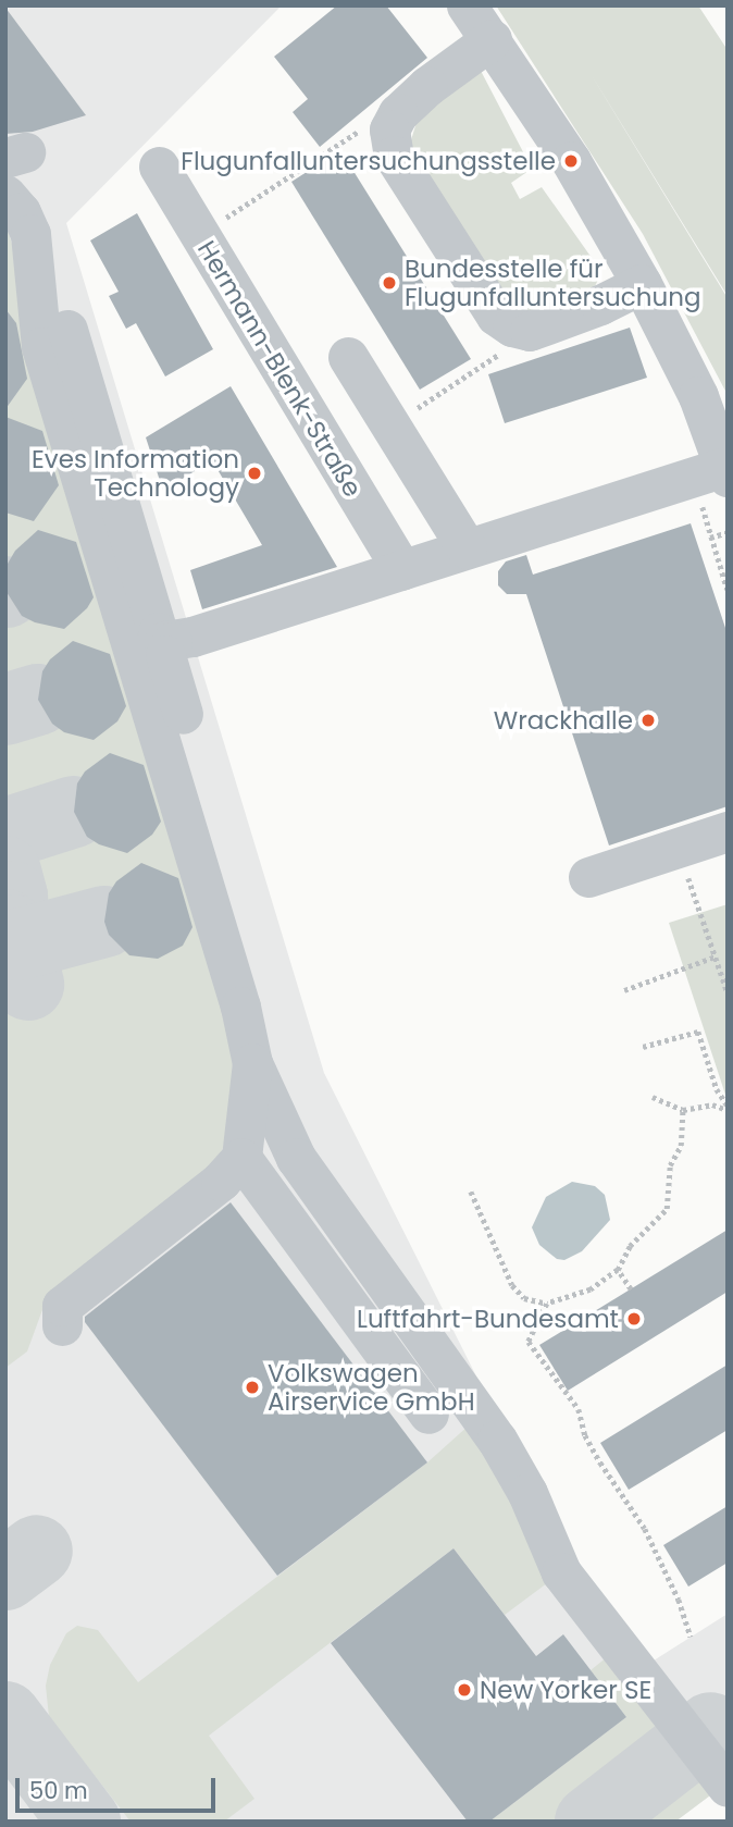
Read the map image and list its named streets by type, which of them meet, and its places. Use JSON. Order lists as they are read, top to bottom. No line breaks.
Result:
{"streets":{"street":["Hermann-Blenk-Straße"]},"places":["Flugunfalluntersuchungsstelle","Bundesstelle für Flugunfalluntersuchung","Eves Information Technology","Wrackhalle","Luftfahrt-Bundesamt","Volkswagen Airservice GmbH","New Yorker SE"],"scale_bar":"50 m"}
